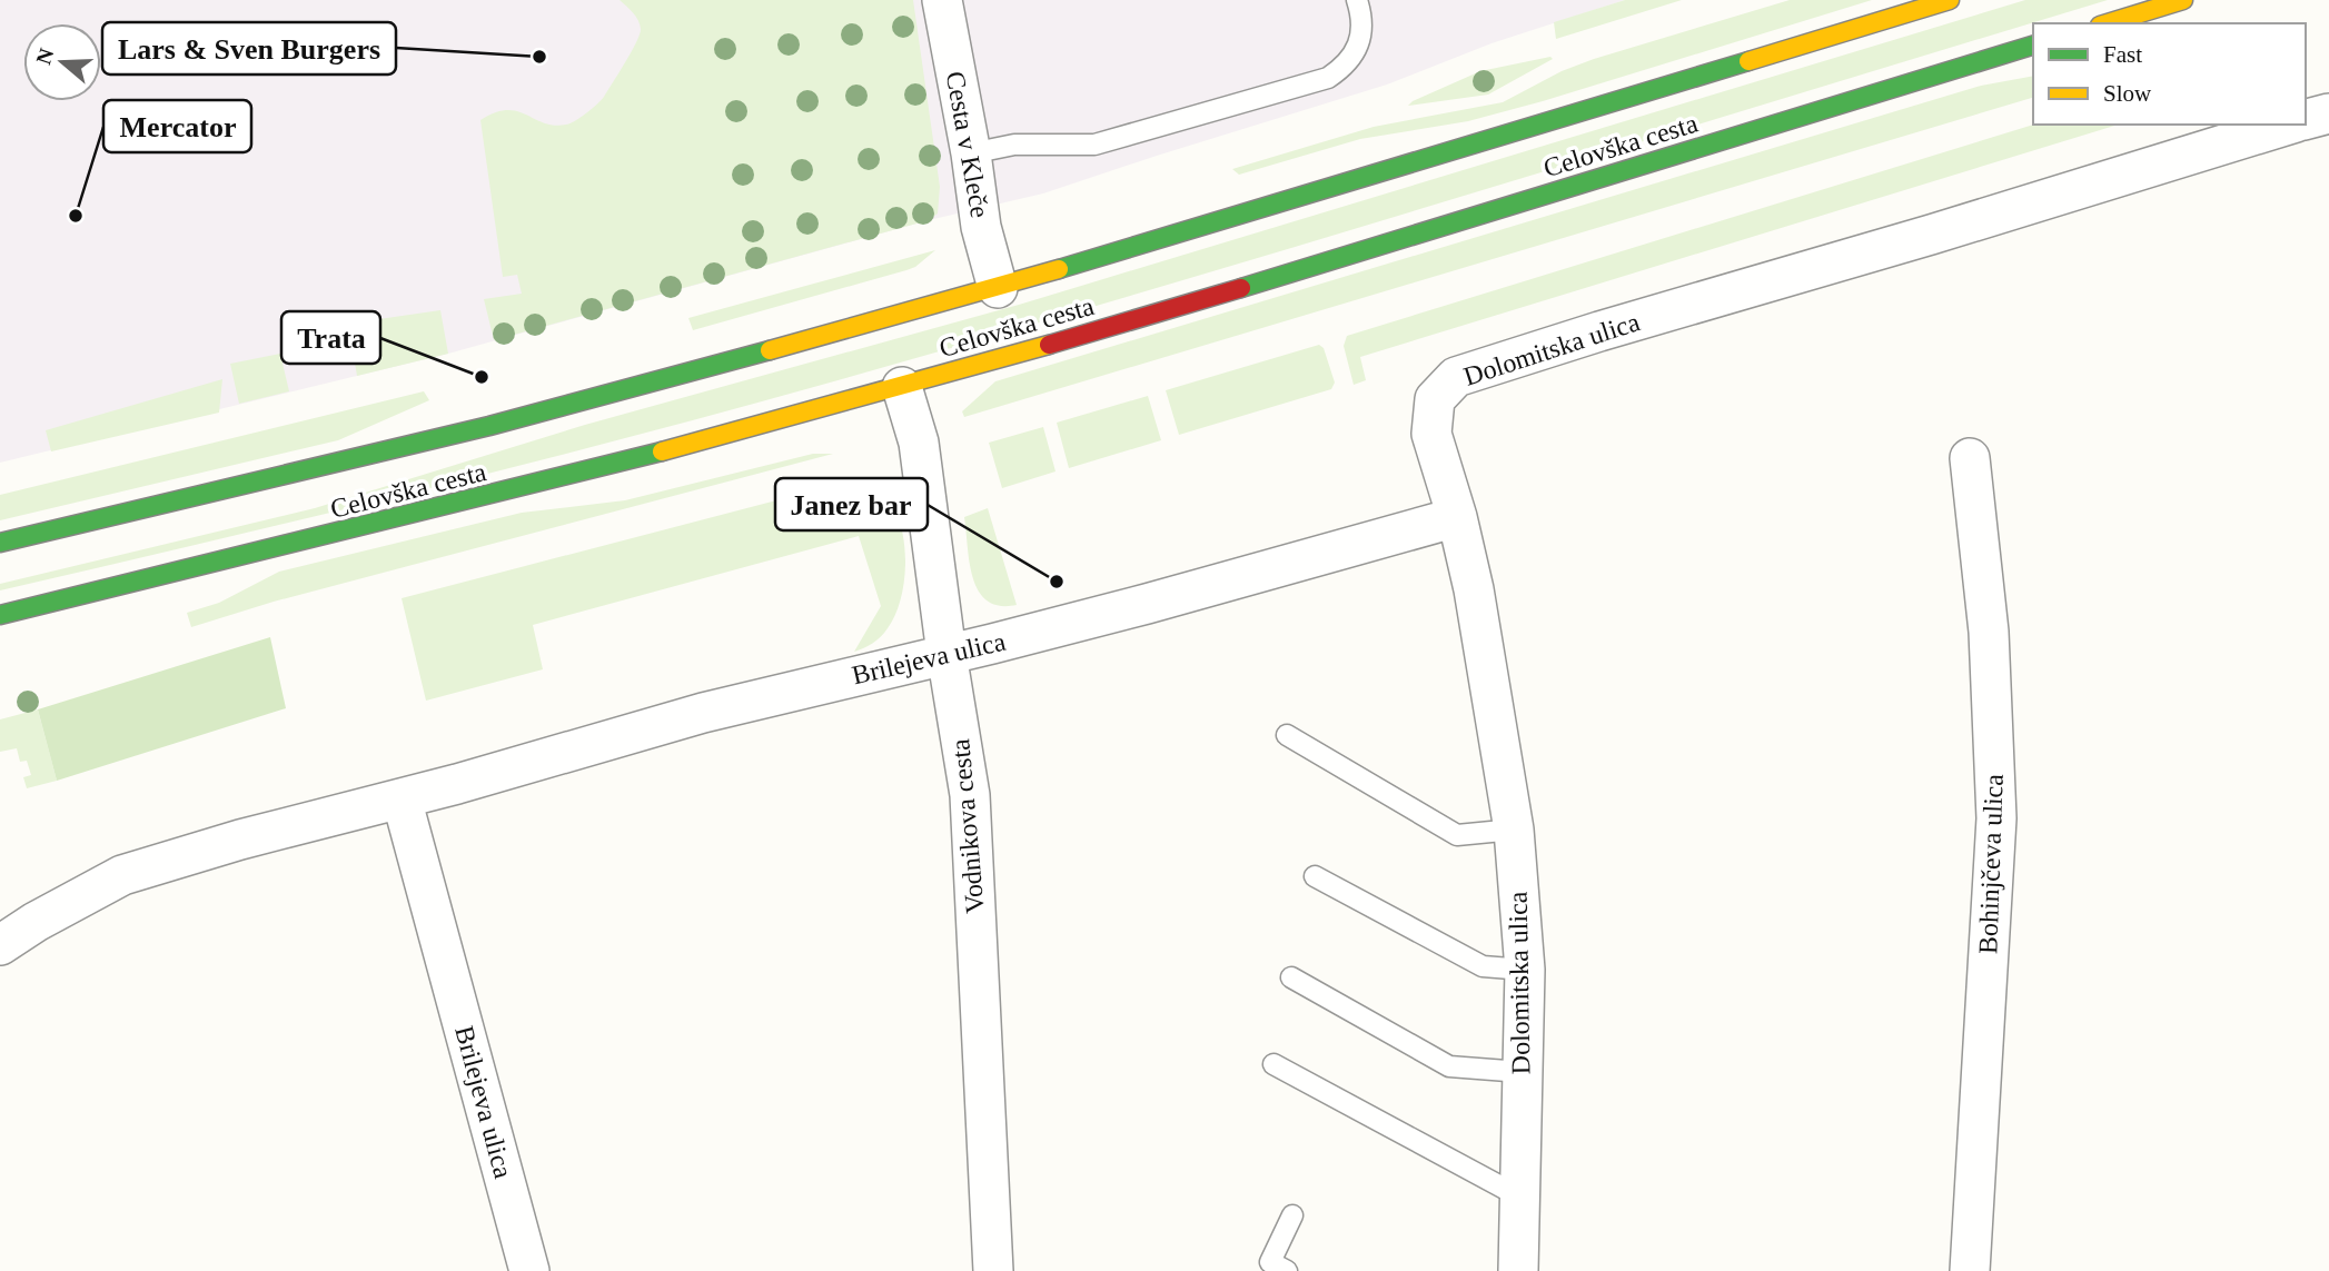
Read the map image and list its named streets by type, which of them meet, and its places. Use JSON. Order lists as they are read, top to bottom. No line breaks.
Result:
{"streets":{"main road":["Celovška cesta"],"street":["Cesta v Kleče","Dolomitska ulica","Brilejeva ulica","Vodnikova cesta","Bohinjčeva ulica"]},"crossings":[["Cesta v Kleče","Celovška cesta"],["Celovška cesta","Vodnikova cesta"],["Dolomitska ulica","Brilejeva ulica"],["Brilejeva ulica","Vodnikova cesta"]],"places":["Lars & Sven Burgers","Mercator","Trata","Janez bar"],"legend":["Fast","Slow"],"north":"left"}
